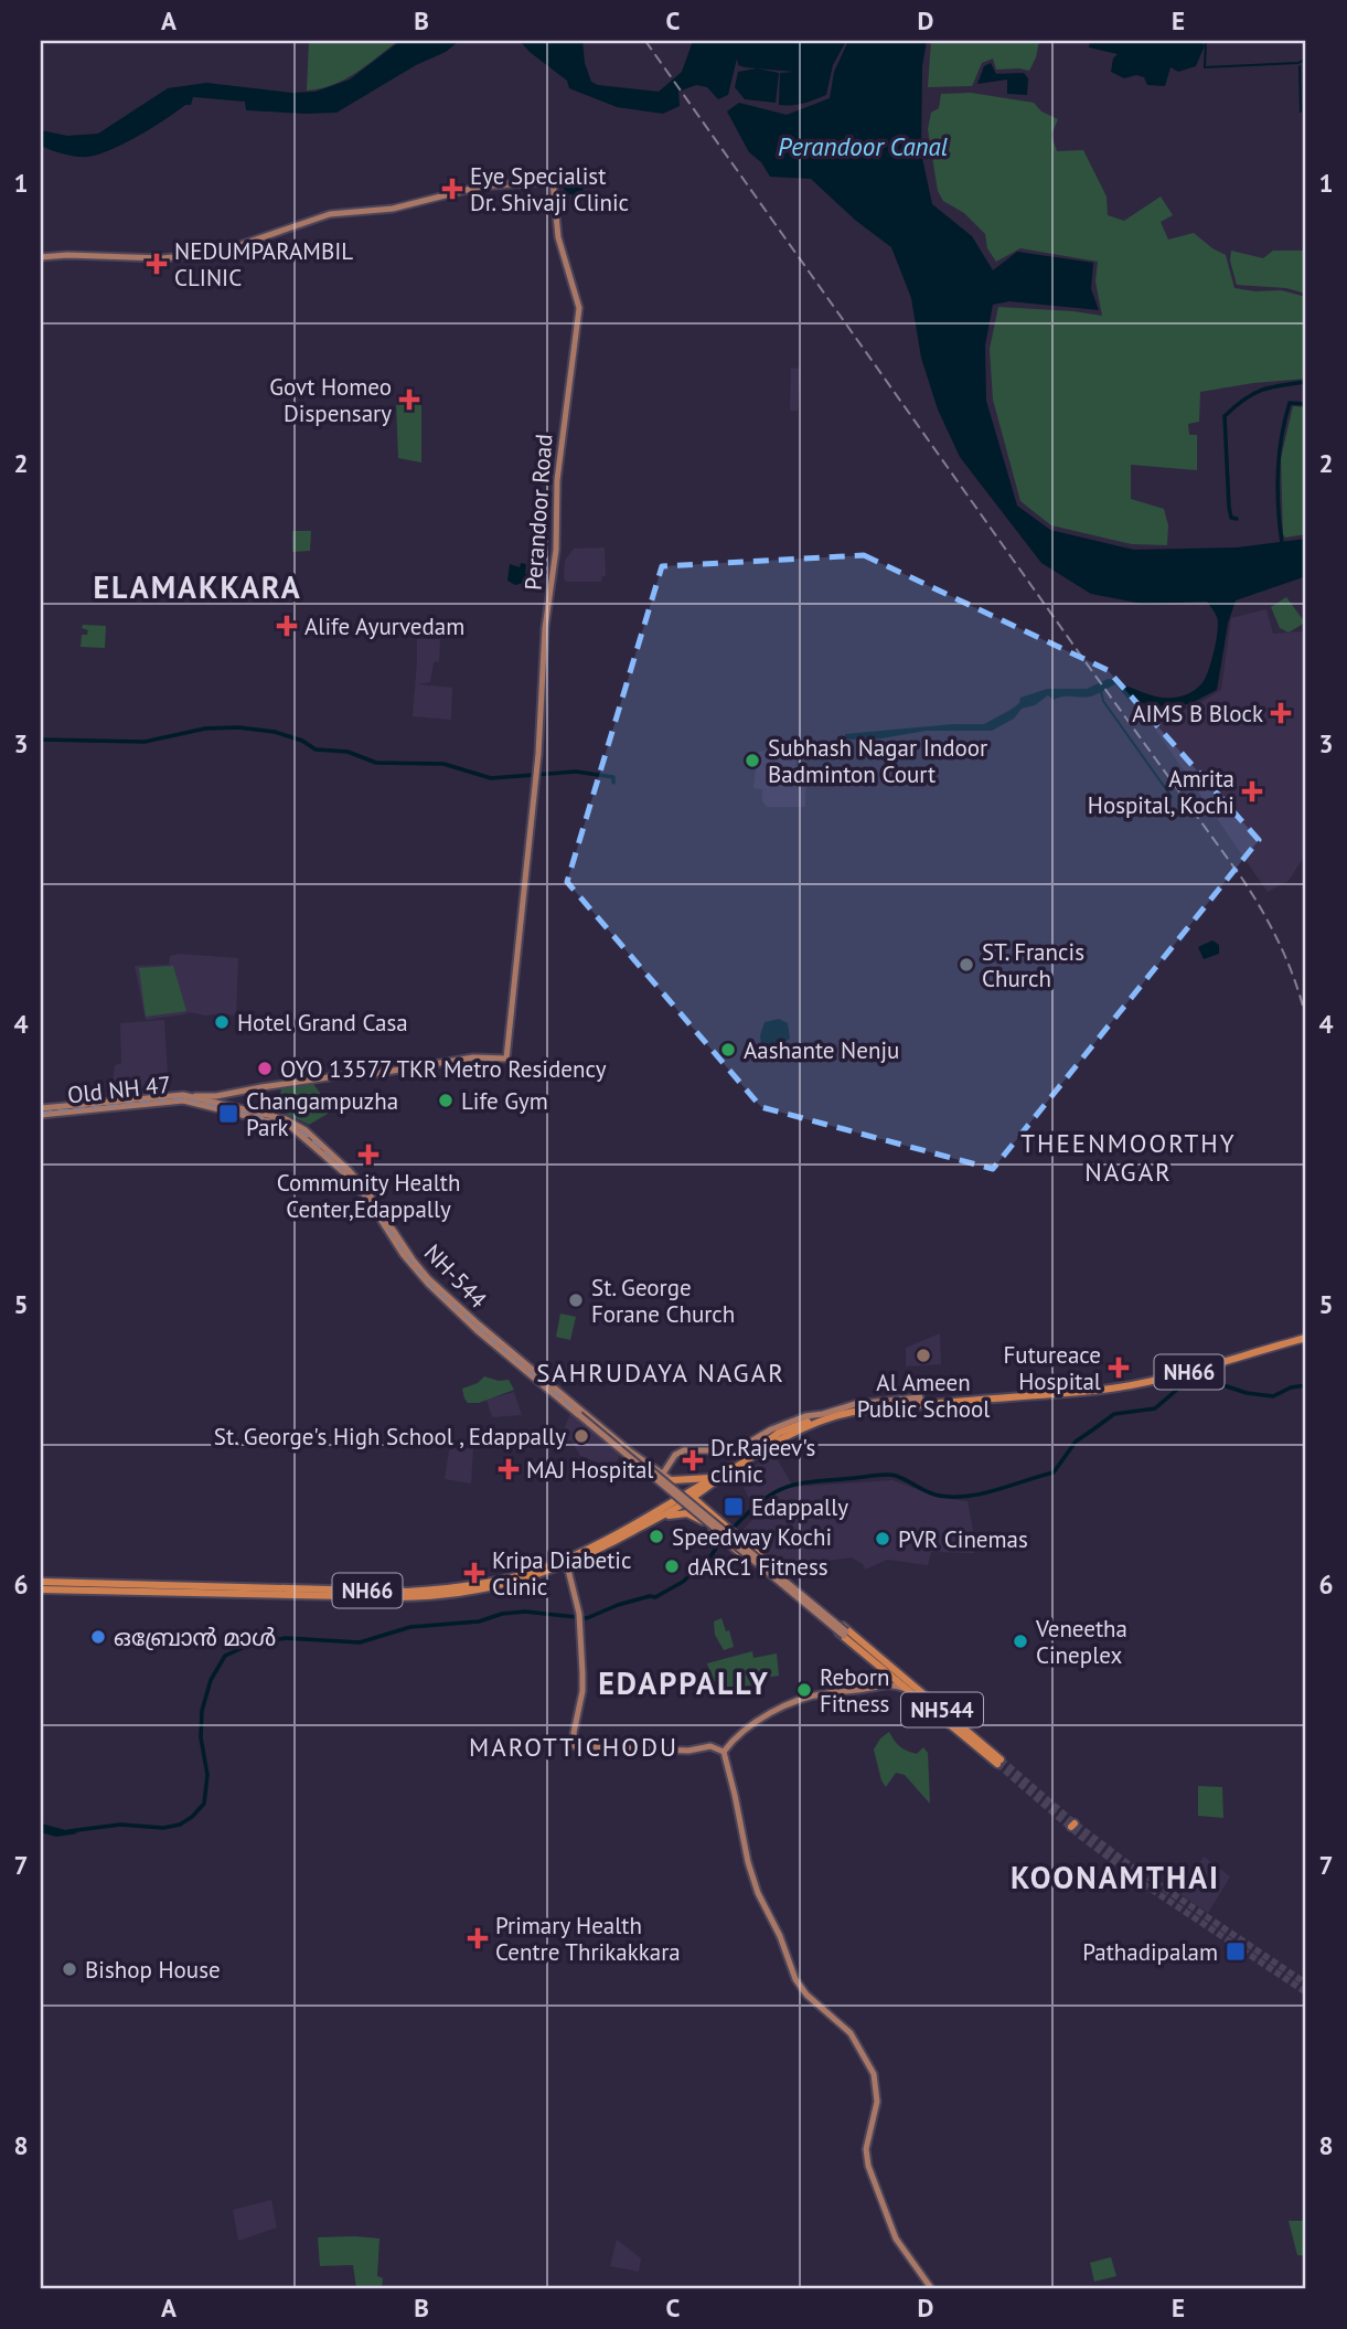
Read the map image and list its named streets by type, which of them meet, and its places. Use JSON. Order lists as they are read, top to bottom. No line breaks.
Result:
{"streets":{"highway":["NH66","NH544"],"main road":["Perandoor Road","Old NH 47","NH-544"]},"crossings":[["Perandoor Road","Old NH 47"],["Perandoor Road","NH-544"],["Old NH 47","NH-544"],["NH66","NH544"]],"districts":["ELAMAKKARA","THEENMOORTHY NAGAR","SAHRUDAYA NAGAR","EDAPPALLY","MAROTTICHODU","KOONAMTHAI"],"water":["Perandoor Canal"],"places":{"health":["Eye Specialist Dr. Shivaji Clinic","NEDUMPARAMBIL CLINIC","Govt Homeo Dispensary","Alife Ayurvedam","AIMS B Block","Amrita Hospital, Kochi","Community Health Center,Edappally","Futureace Hospital","Dr.Rajeev's clinic","MAJ Hospital","Kripa Diabetic Clinic","Primary Health Centre Thrikakkara"],"other":["Subhash Nagar Indoor Badminton Court","ST. Francis Church","Hotel Grand Casa","Aashante Nenju","OYO 13577 TKR Metro Residency","Life Gym","St. George Forane Church","Al Ameen Public School","St. George's High School , Edappally","Speedway Kochi","PVR Cinemas","dARC1 Fitness","ഒബ്രോൻ മാൾ","Veneetha Cineplex","Reborn Fitness","Bishop House"],"transit":["Changampuzha Park","Edappally","Pathadipalam"]},"grid":{"columns":["A","B","C","D","E"],"rows":["1","2","3","4","5","6","7","8"]}}
